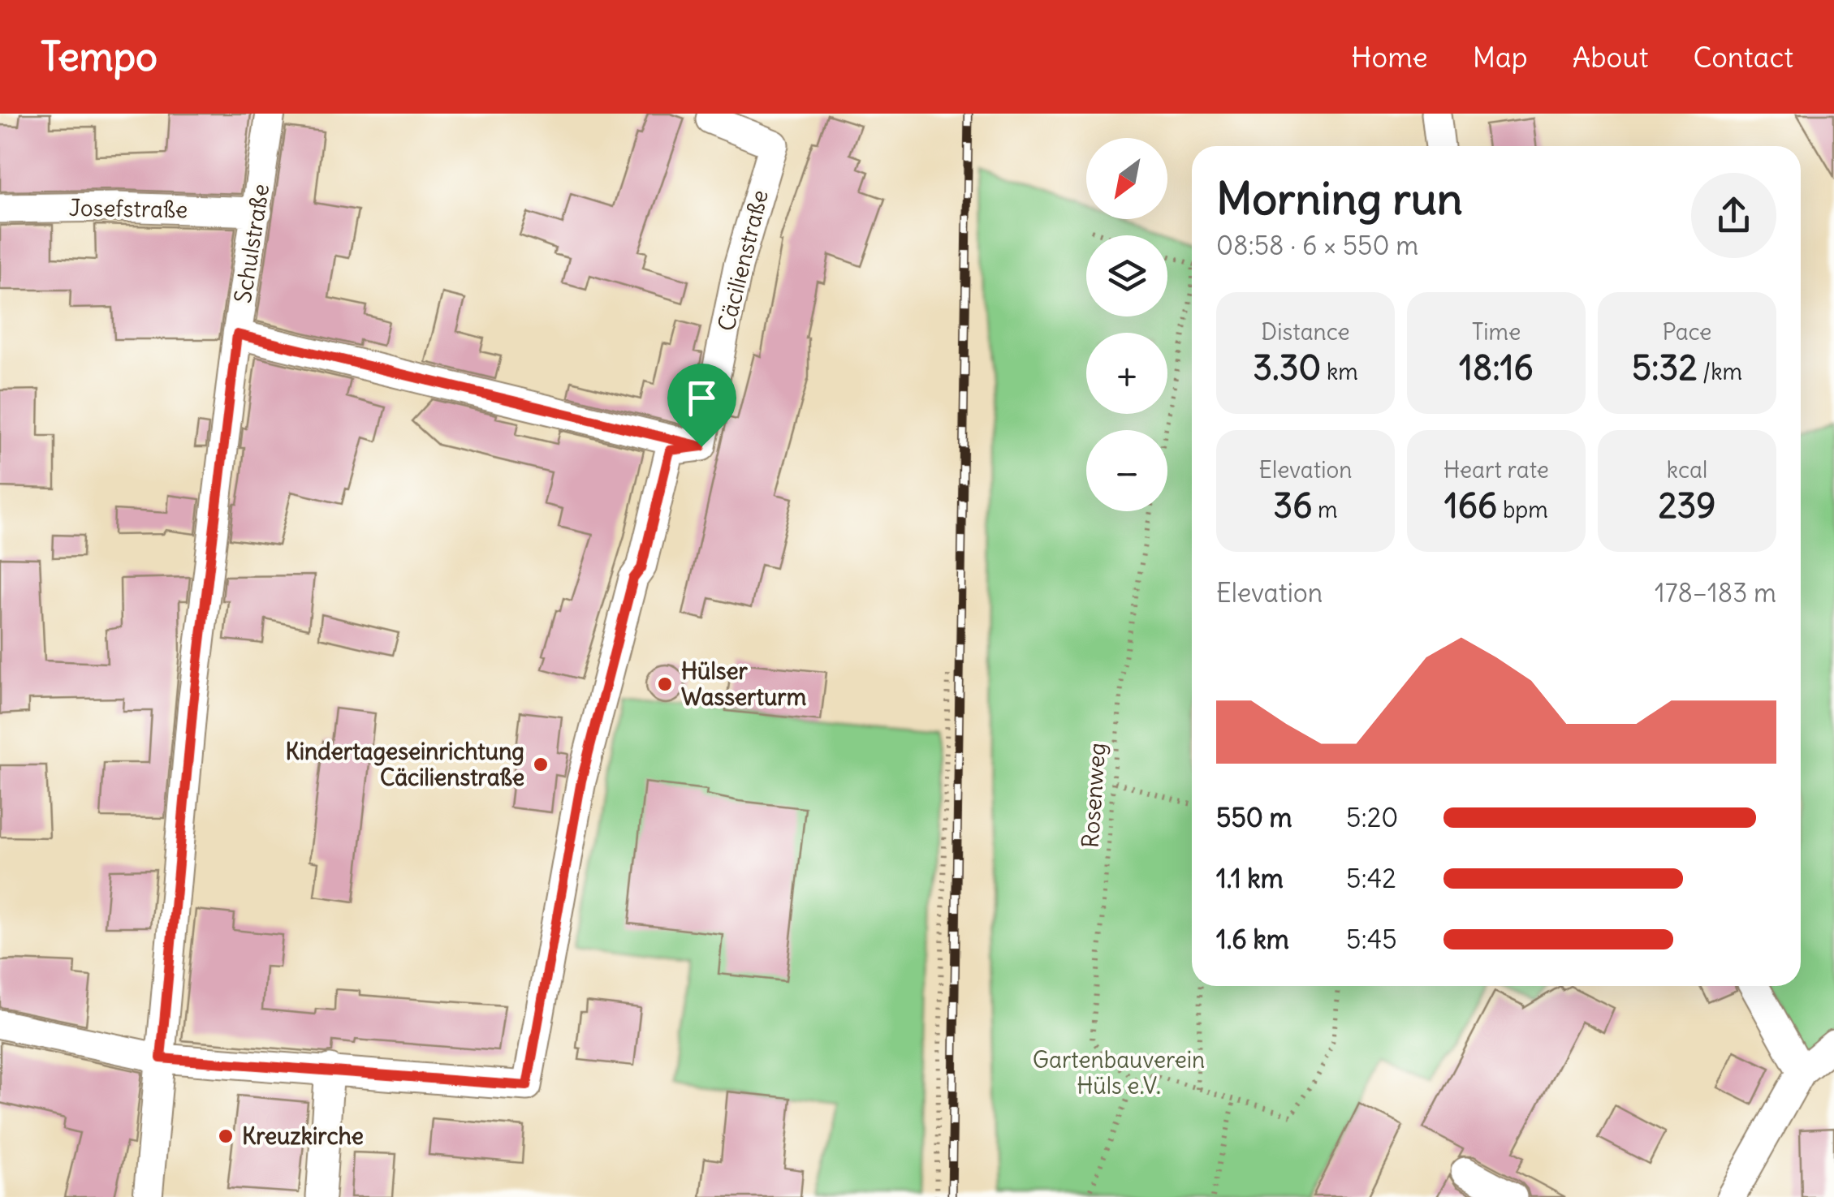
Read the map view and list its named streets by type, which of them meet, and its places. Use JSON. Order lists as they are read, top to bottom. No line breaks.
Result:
{"streets":{"street":["Josefstraße","Schulstraße","Cäcilienstraße"],"path":["Rosenweg"]},"crossings":[["Josefstraße","Schulstraße"]],"parks":["Gartenbauverein Hüls e.V."],"places":["Hülser Wasserturm","Kindertageseinrichtung Cäcilienstraße","Kreuzkirche"],"north":"bottom left","page":{"header":"Tempo","nav":["Home","Map","About","Contact"],"map_buttons":["+","−"],"heading":["Morning run","08:58 · 6 × 550 m"],"stats":[["Distance","3.30 km"],["Time","18:16"],["Pace","5:32 /km"],["Elevation","36 m"],["Heart rate","166 bpm"],["kcal","239"]],"chart":["Elevation","178–183 m"],"list":[{"name":"550 m","note":"5:20"},{"name":"1.1 km","note":"5:42"},{"name":"1.6 km","note":"5:45"}]}}
